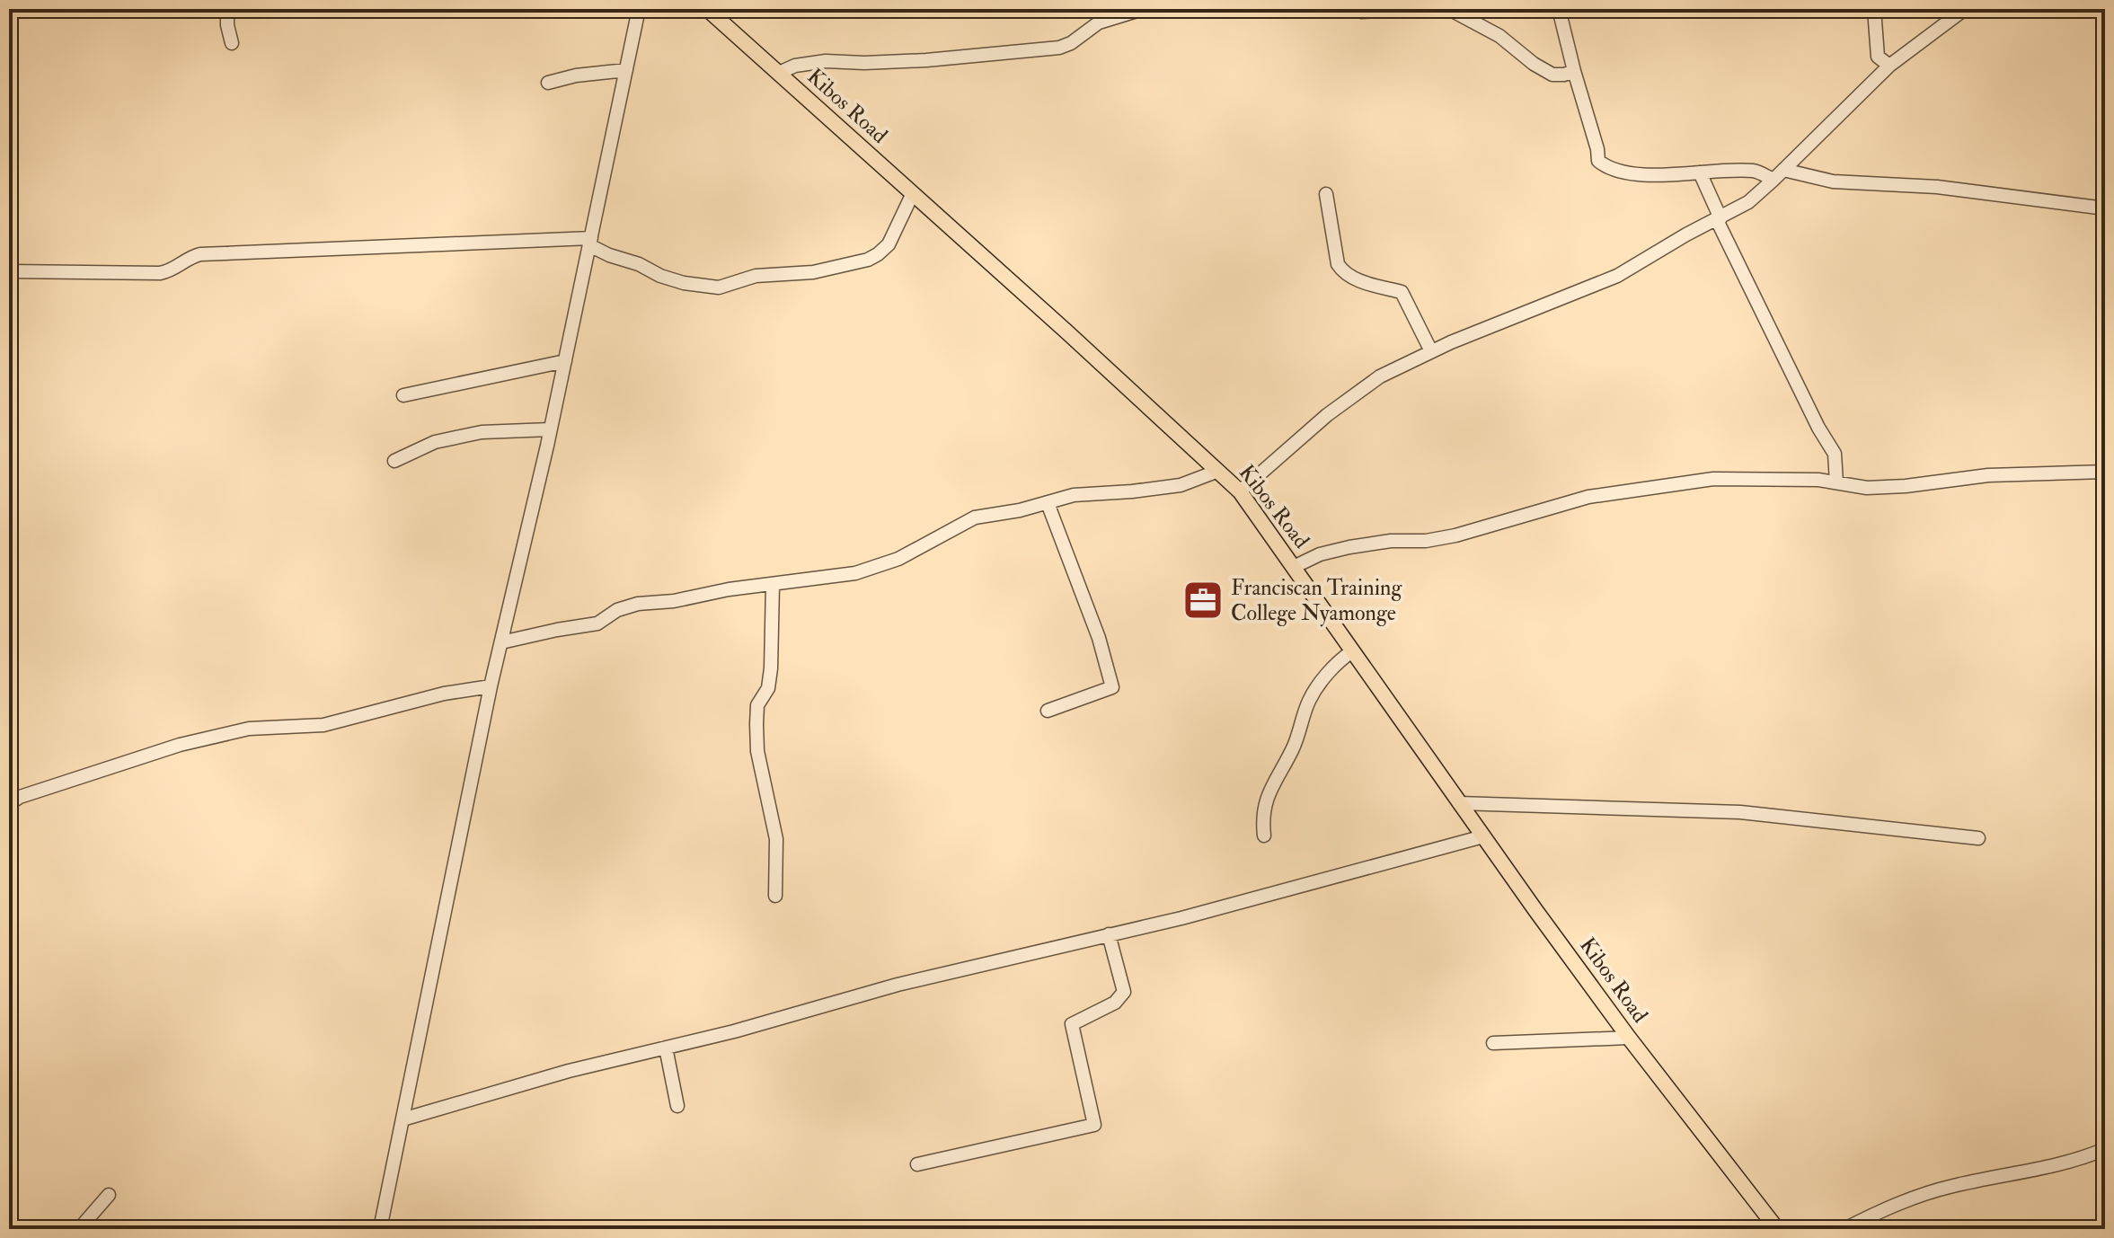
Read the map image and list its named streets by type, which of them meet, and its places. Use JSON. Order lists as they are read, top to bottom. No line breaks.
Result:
{"streets":{"main road":["Kibos Road"]},"places":{"office":["Franciscan Training College Nyamonge"]}}
